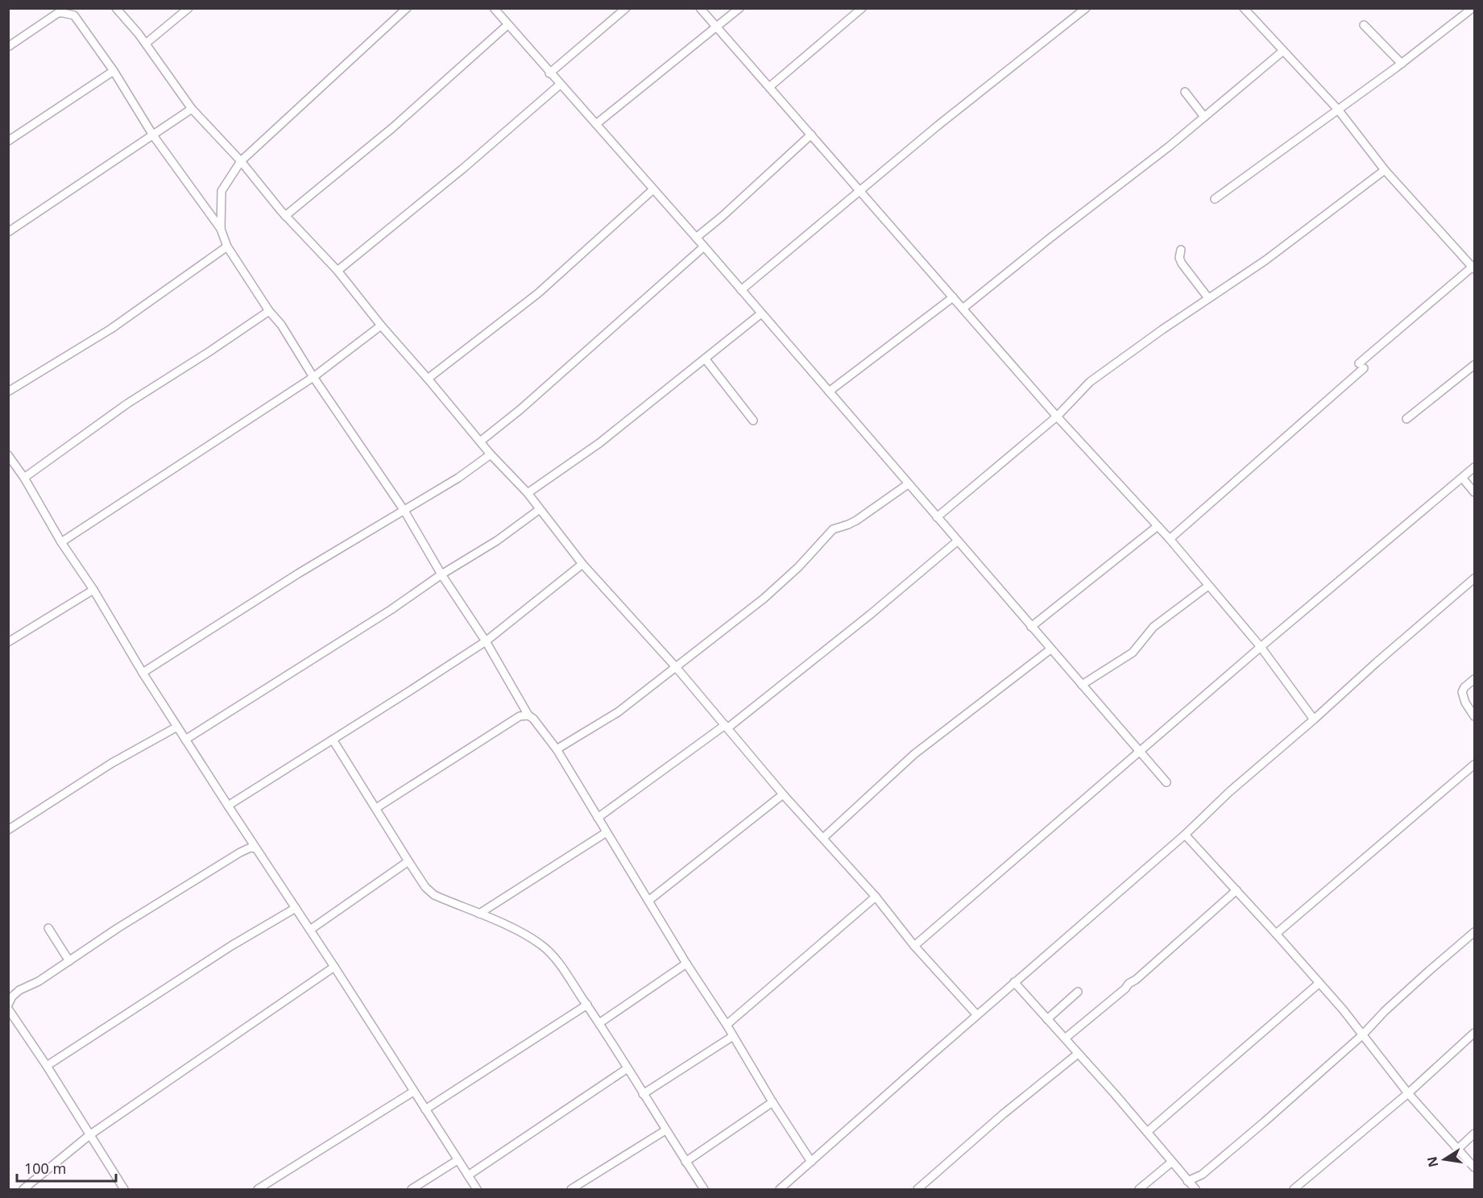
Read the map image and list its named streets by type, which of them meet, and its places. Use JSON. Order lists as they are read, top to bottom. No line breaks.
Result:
{"scale_bar":"100 m","north":"left"}
